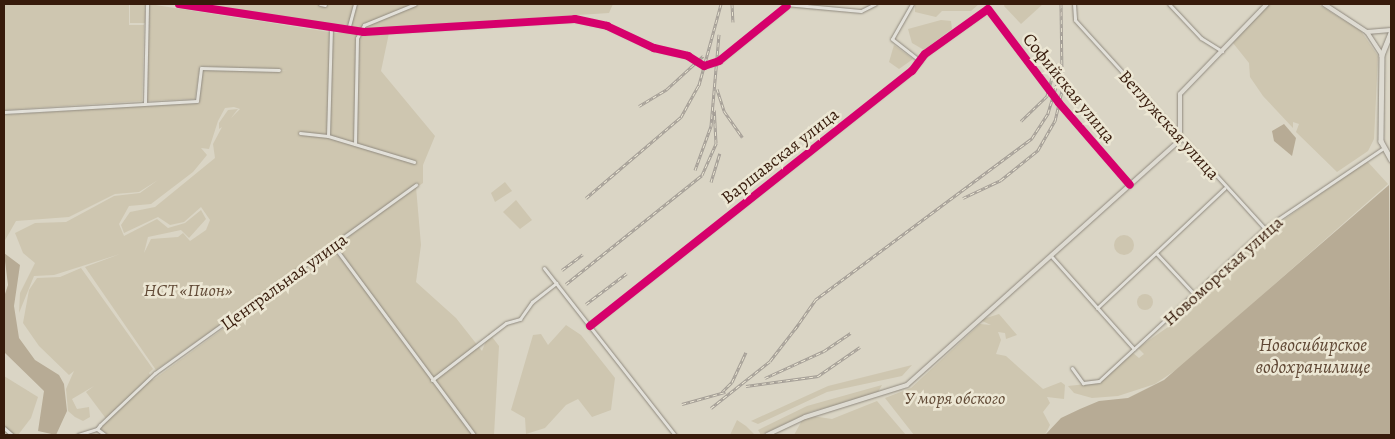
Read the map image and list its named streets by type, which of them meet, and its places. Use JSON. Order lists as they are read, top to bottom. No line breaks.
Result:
{"streets":{"street":["Софийская улица","Ветлужская улица","Варшавская улица","Новоморская улица","Центральная улица"]},"crossings":[["Софийская улица","Варшавская улица"],["Ветлужская улица","Новоморская улица"]],"water":["Новосибирское водохранилище"],"parks":["НСТ «Пион»","У моря обского"]}
